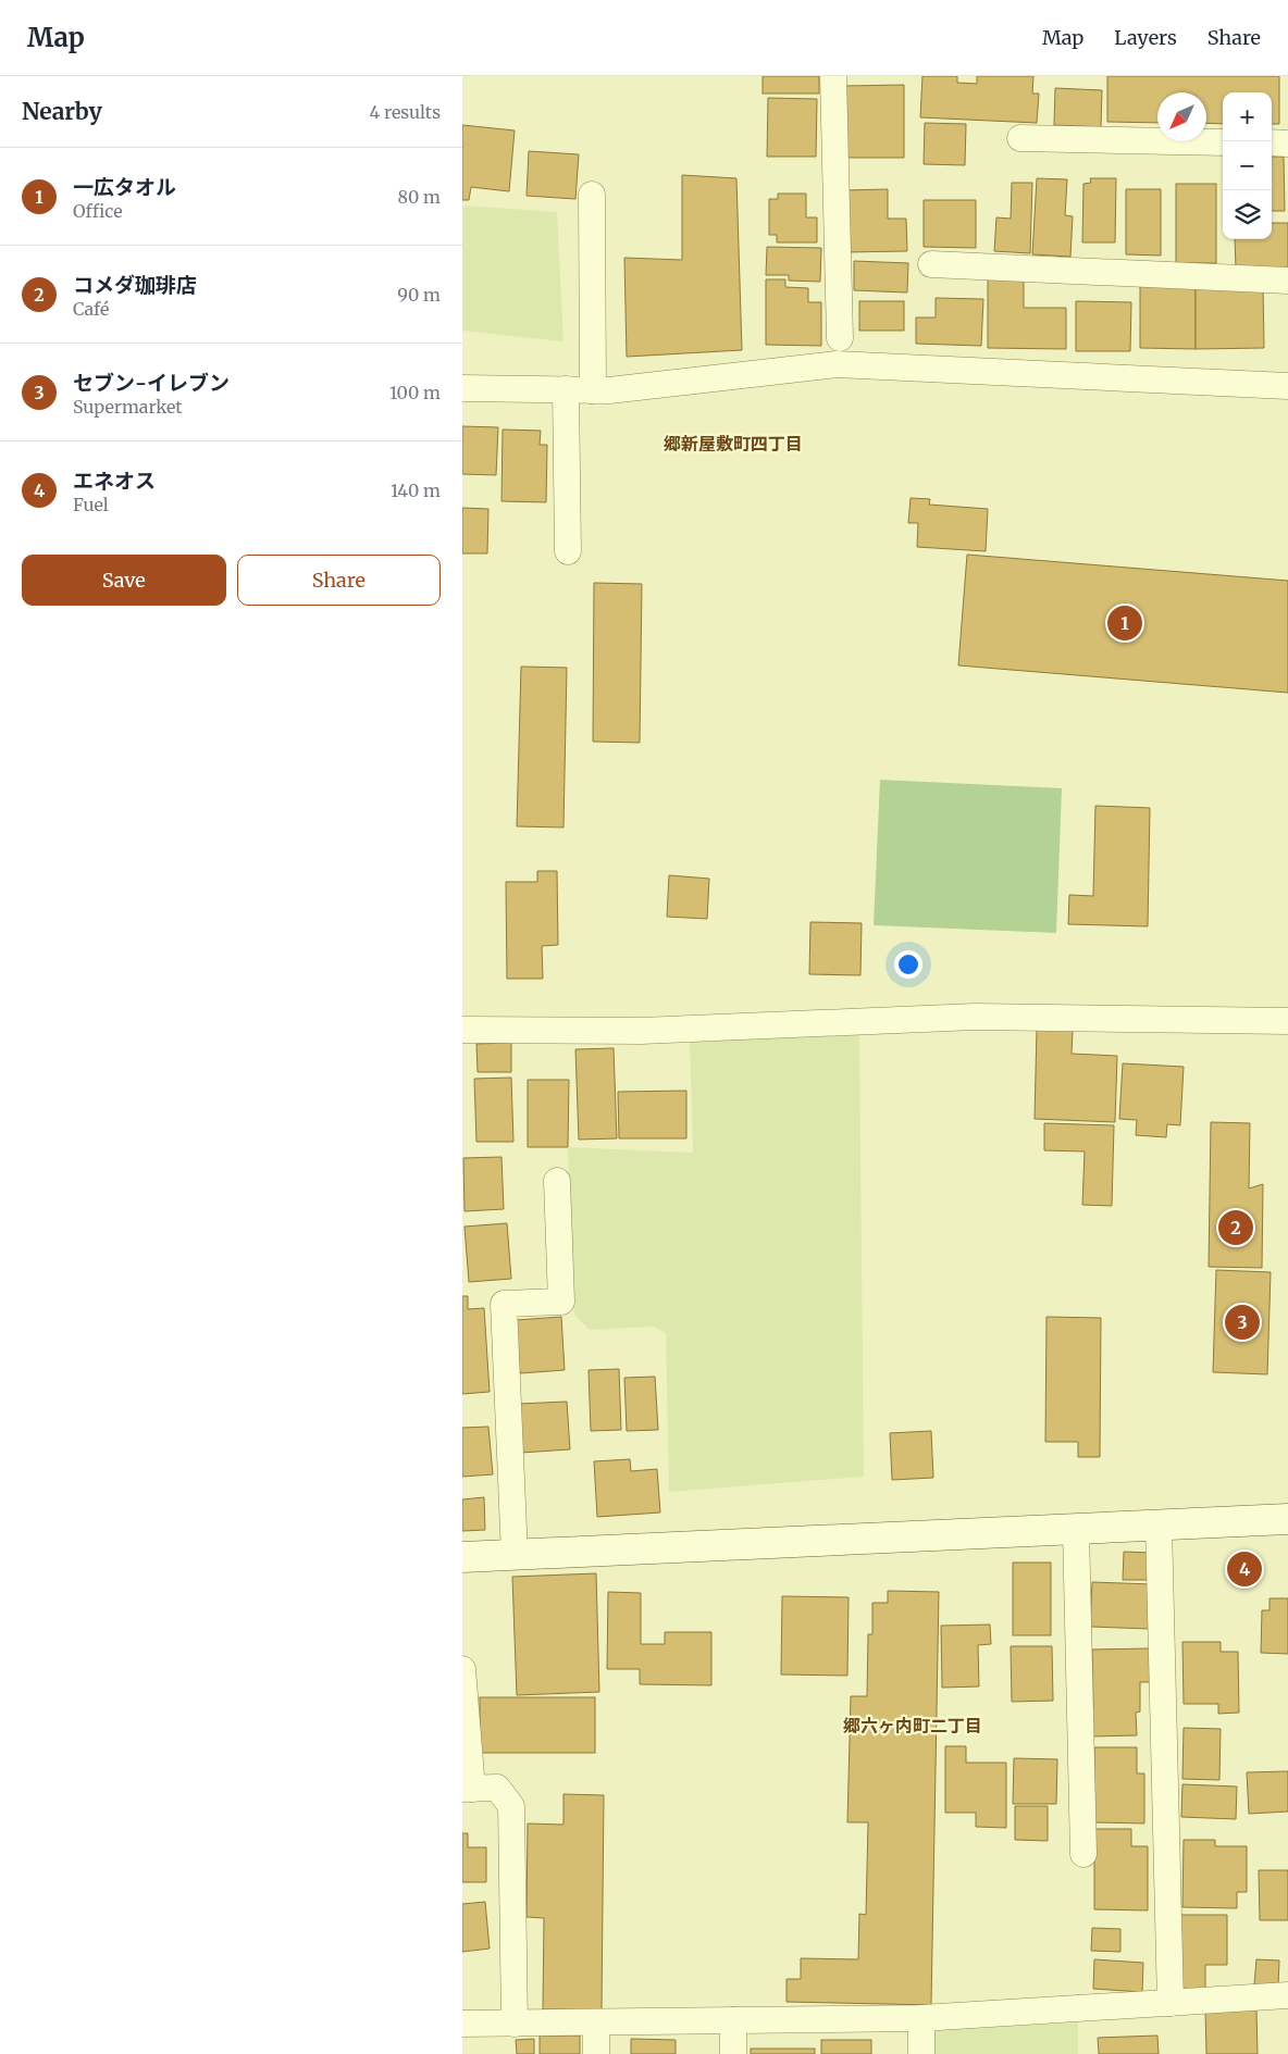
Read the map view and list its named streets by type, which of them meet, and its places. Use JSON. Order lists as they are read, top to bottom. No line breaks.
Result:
{"districts":["郷新屋敷町四丁目","郷六ヶ内町二丁目"],"north":"bottom left","page":{"header":"Map","nav":["Map","Layers","Share"],"heading":["Nearby","4 results"],"map_buttons":["+","−"],"list":[{"mark":"1","name":"一広タオル","note":"Office","value":"80 m"},{"mark":"2","name":"コメダ珈琲店","note":"Café","value":"90 m"},{"mark":"3","name":"セブン-イレブン","note":"Supermarket","value":"100 m"},{"mark":"4","name":"エネオス","note":"Fuel","value":"140 m"}],"buttons":["Save","Share"],"pins":["1","2","3","4"]}}
